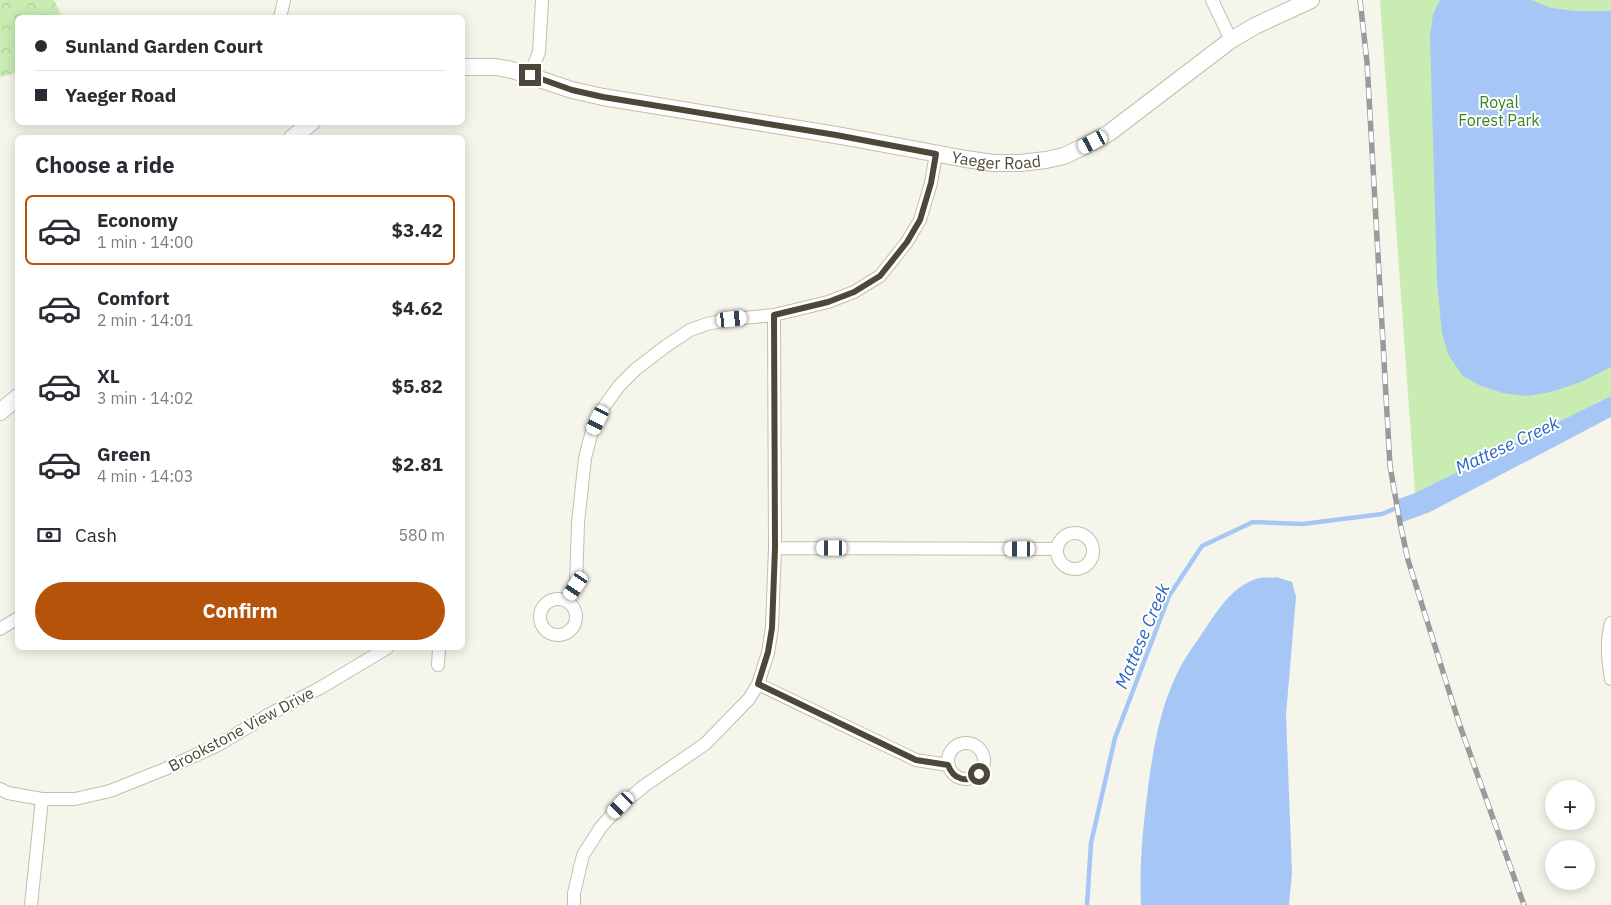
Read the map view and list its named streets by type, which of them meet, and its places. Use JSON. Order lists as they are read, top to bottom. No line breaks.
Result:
{"streets":{"street":["Yaeger Road","Brookstone View Drive"]},"water":["Mattese Creek"],"parks":["Royal Forest Park"],"page":{"banner":["Sunland Garden Court","Yaeger Road"],"heading":"Choose a ride","list":[{"name":"Economy","note":"1 min · 14:00","value":"$3.42"},{"name":"Comfort","note":"2 min · 14:01","value":"$4.62"},{"name":"XL","note":"3 min · 14:02","value":"$5.82"},{"name":"Green","note":"4 min · 14:03","value":"$2.81"}],"pay":["Cash","580 m"],"buttons":"Confirm","map_buttons":["+","−"]}}
